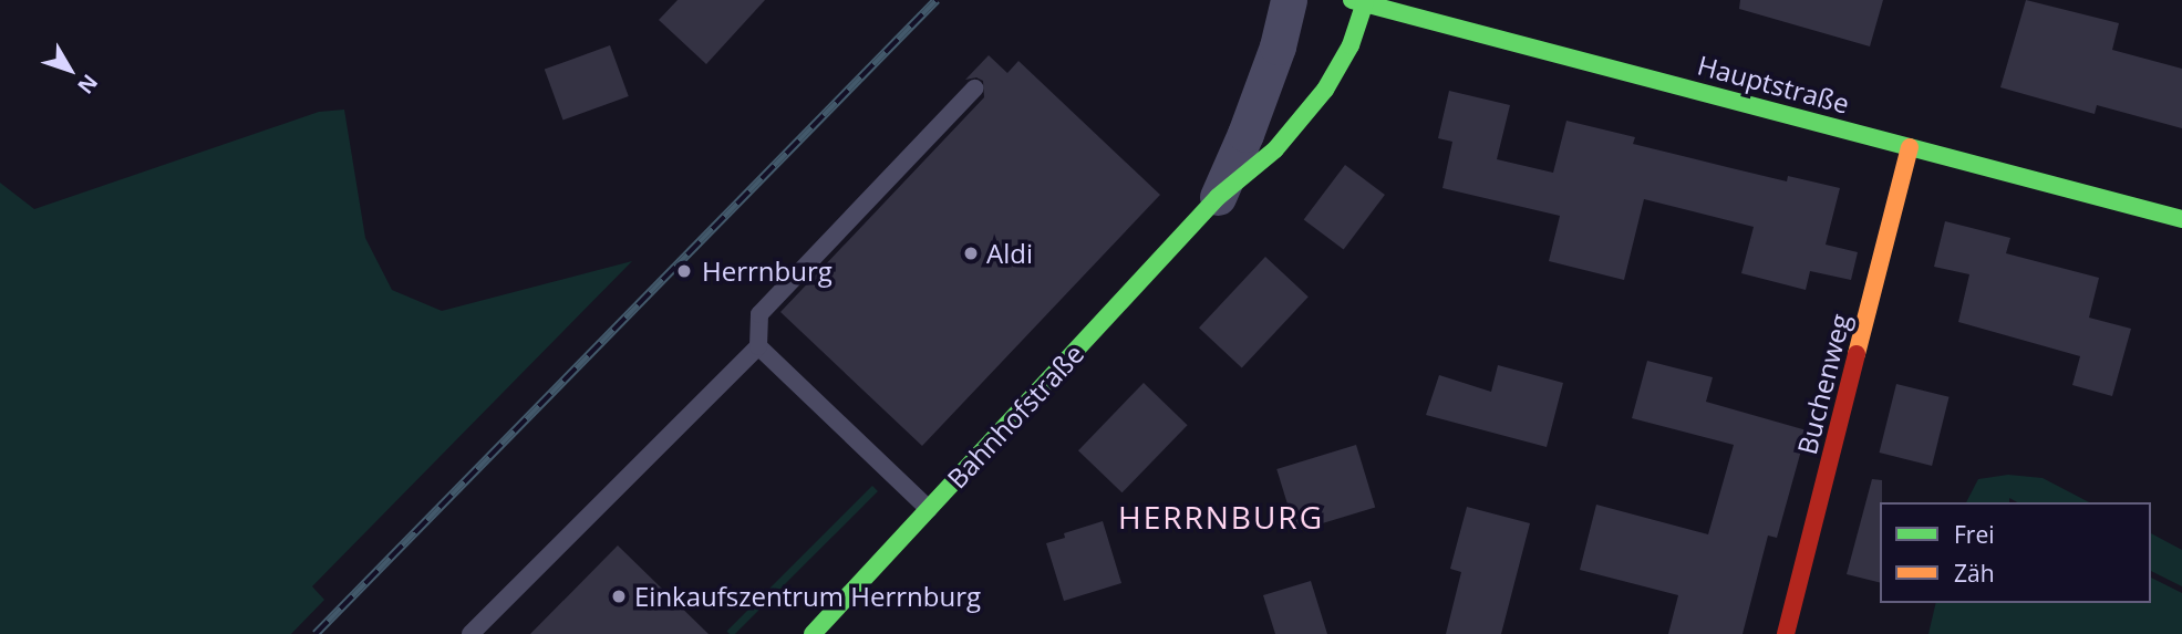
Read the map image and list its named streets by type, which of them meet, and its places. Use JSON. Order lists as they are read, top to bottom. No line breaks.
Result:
{"streets":{"street":["Hauptstraße","Buchenweg","Bahnhofstraße"]},"crossings":[["Hauptstraße","Buchenweg"],["Hauptstraße","Bahnhofstraße"]],"districts":["HERRNBURG"],"places":["Aldi","Herrnburg","Einkaufszentrum Herrnburg"],"legend":["Frei","Zäh"],"north":"bottom right"}
